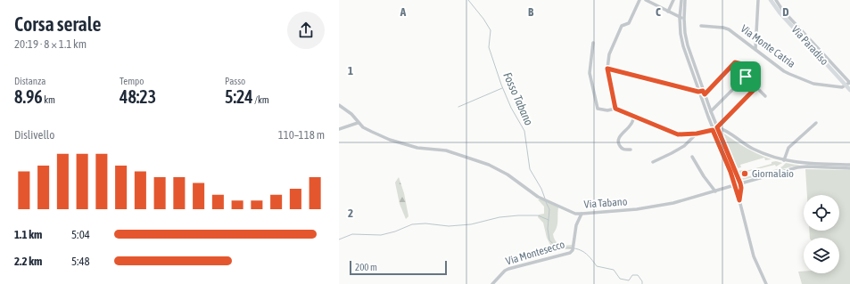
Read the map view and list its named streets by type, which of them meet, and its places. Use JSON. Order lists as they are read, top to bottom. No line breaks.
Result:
{"streets":{"main road":["Via Paradiso"],"street":["Via Monte Catria","Via Tabano","Via Montesecco"]},"crossings":[["Via Paradiso","Via Monte Catria"],["Via Tabano","Via Montesecco"]],"water":["Fosso Tabano"],"places":["Giornalaio"],"scale_bar":"200 m","page":{"heading":["Corsa serale","20:19 · 8 × 1.1 km"],"stats":[["Distanza","8.96 km"],["Tempo","48:23"],["Passo","5:24 /km"]],"chart":["Dislivello","110–118 m"],"list":[{"name":"1.1 km","note":"5:04"},{"name":"2.2 km","note":"5:48"}],"scale":"200 m"},"grid":{"columns":["A","B","C","D"],"rows":["1","2"]}}
